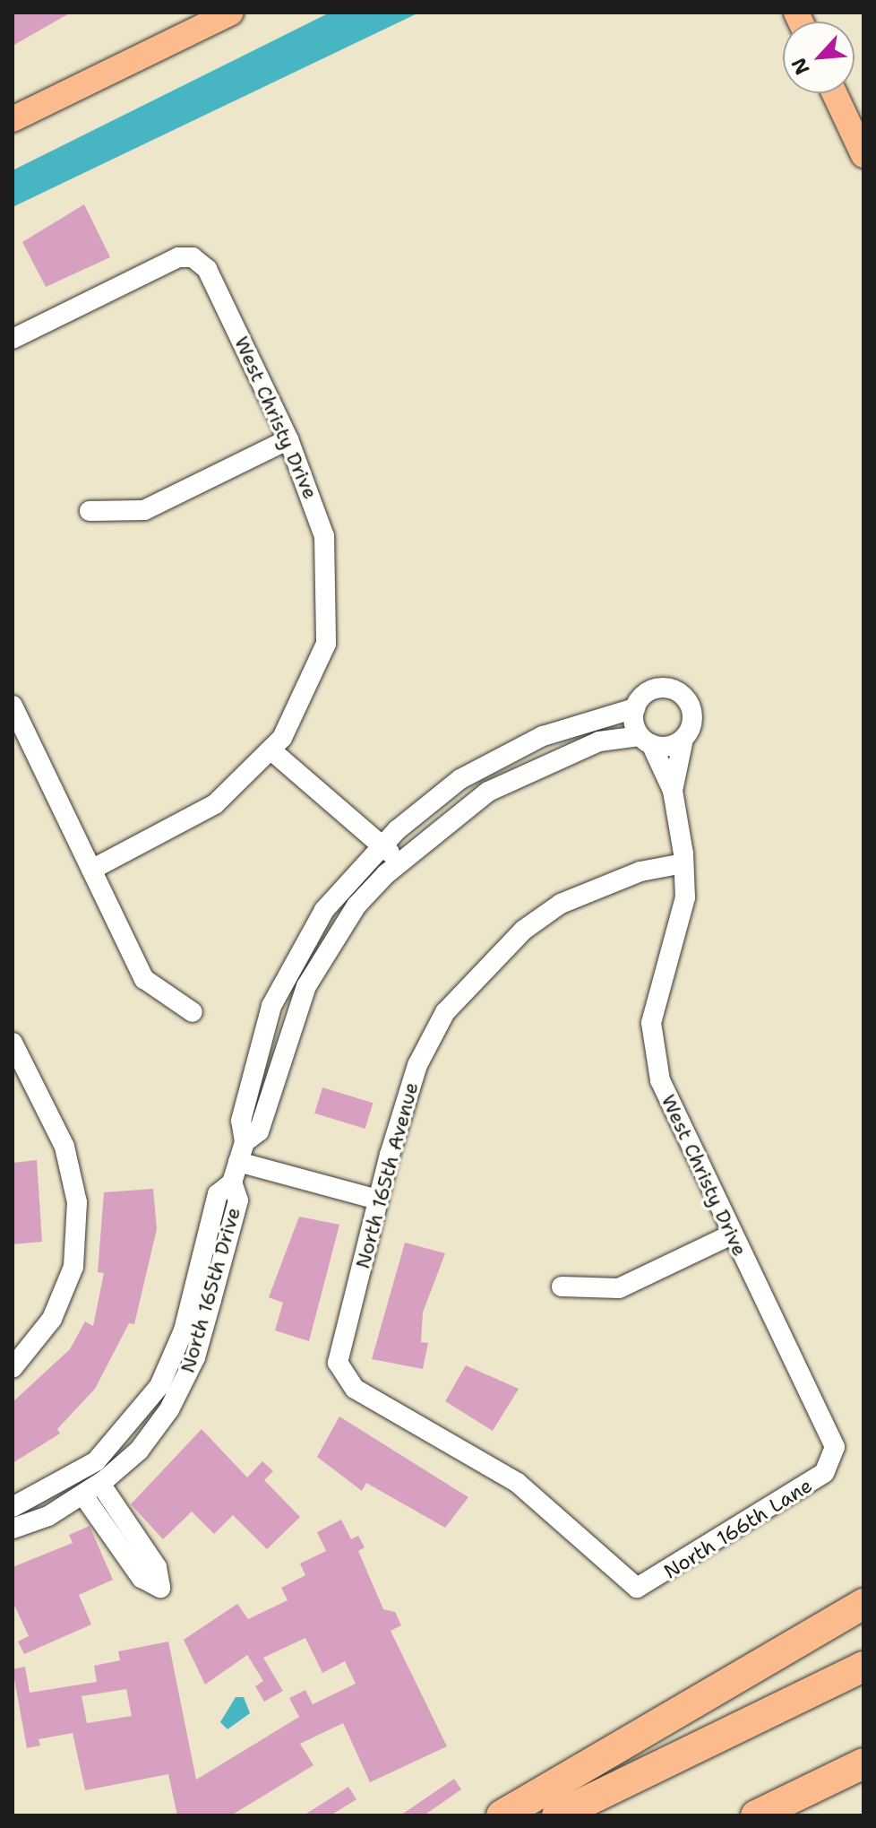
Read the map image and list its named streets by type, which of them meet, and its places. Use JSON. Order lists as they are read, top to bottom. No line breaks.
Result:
{"streets":{"street":["West Christy Drive","North 165th Avenue","North 165th Drive","North 166th Lane"]},"crossings":[["West Christy Drive","North 165th Avenue"],["West Christy Drive","North 166th Lane"],["North 165th Avenue","North 166th Lane"]],"north":"bottom left"}
